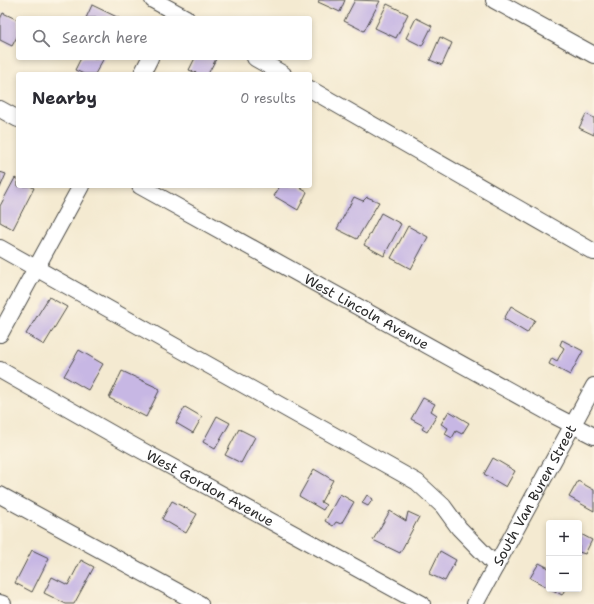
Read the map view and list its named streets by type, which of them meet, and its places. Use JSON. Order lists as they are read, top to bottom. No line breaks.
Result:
{"streets":{"street":["West Lincoln Avenue","West Gordon Avenue","South Van Buren Street"]},"crossings":[["West Lincoln Avenue","South Van Buren Street"]],"page":{"search":"Search here","heading":["Nearby","0 results"],"map_buttons":["+","−"]}}
